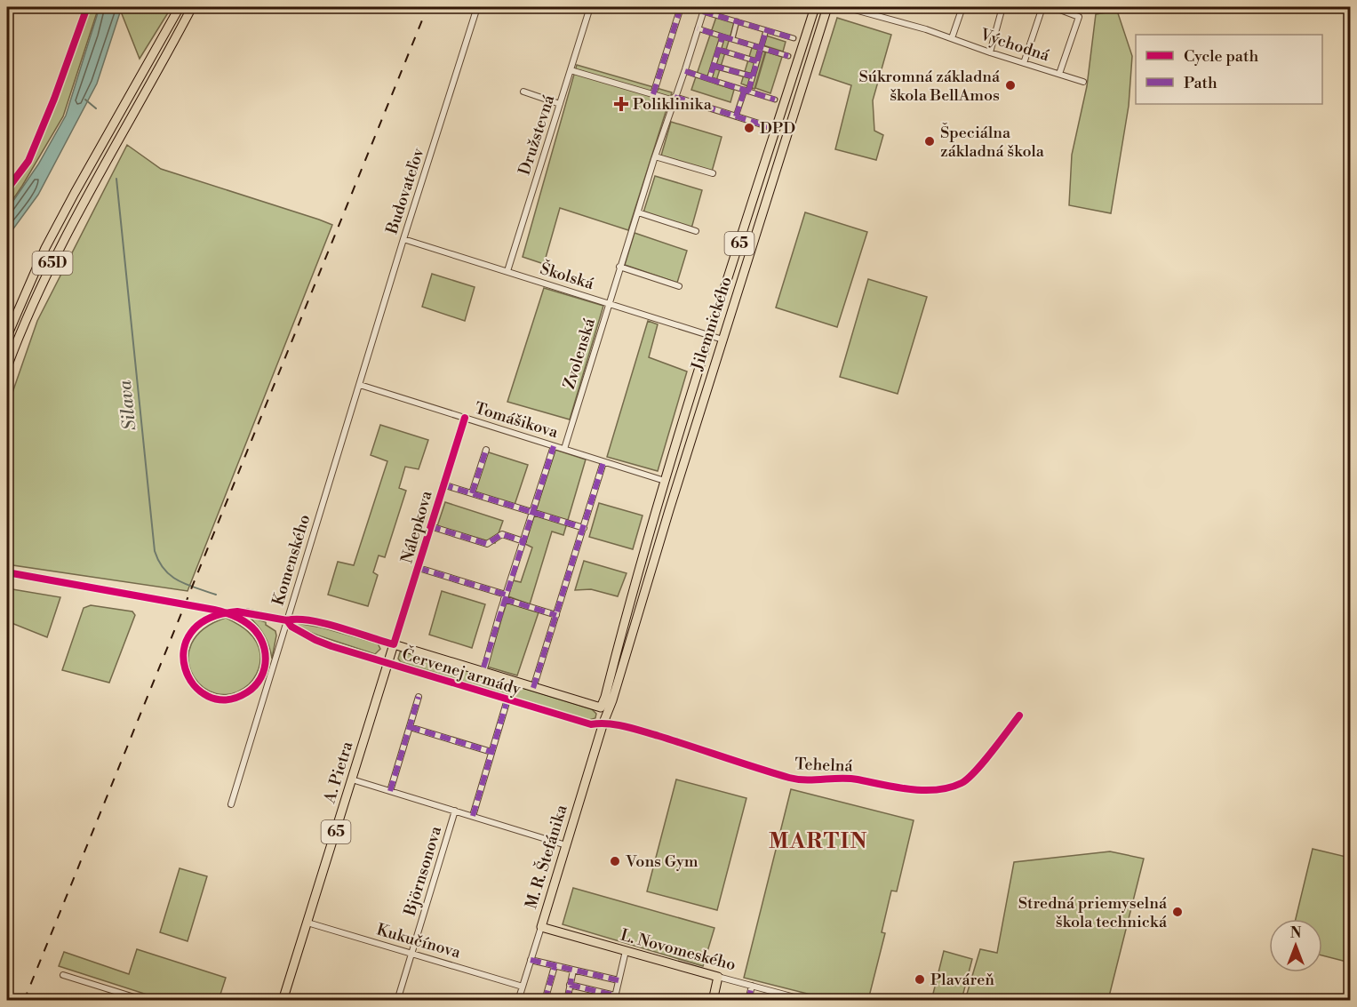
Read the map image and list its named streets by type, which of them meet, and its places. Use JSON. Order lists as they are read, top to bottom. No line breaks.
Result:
{"streets":{"main road":["65","65D","Jilemnického","Červenej armády","A. Pietra","M. R. Štefánika","L. Novomeského"],"street":["Východná","Družstevná","Budovateľov","Školská","Zvolenská","Tomášikova","Nálepkova","Komenského","Tehelná","Björnsonova","Kukučínova"]},"crossings":[["Družstevná","Školská"],["Budovateľov","Školská"],["Budovateľov","Tomášikova"],["Budovateľov","Komenského"],["Školská","Jilemnického"],["Školská","Zvolenská"],["Jilemnického","Tomášikova"],["Jilemnického","Červenej armády"],["Jilemnického","Tehelná"],["Jilemnického","M. R. Štefánika"],["Zvolenská","Tomášikova"],["Tomášikova","Nálepkova"],["Tomášikova","Komenského"],["Nálepkova","Červenej armády"],["Nálepkova","A. Pietra"],["Komenského","Červenej armády"],["Červenej armády","Tehelná"],["Červenej armády","A. Pietra"],["Červenej armády","M. R. Štefánika"],["Tehelná","M. R. Štefánika"],["A. Pietra","Kukučínova"],["M. R. Štefánika","Kukučínova"],["M. R. Štefánika","L. Novomeského"],["Björnsonova","Kukučínova"]],"districts":["MARTIN"],"water":["Silava"],"places":{"other":["Súkromná základná škola BellAmos","DPD","Špeciálna základná škola","Vons Gym","Stredná priemyselná škola technická","Plaváreň"],"health":["Poliklinika"]},"legend":["Cycle path","Path"],"north":"top"}
